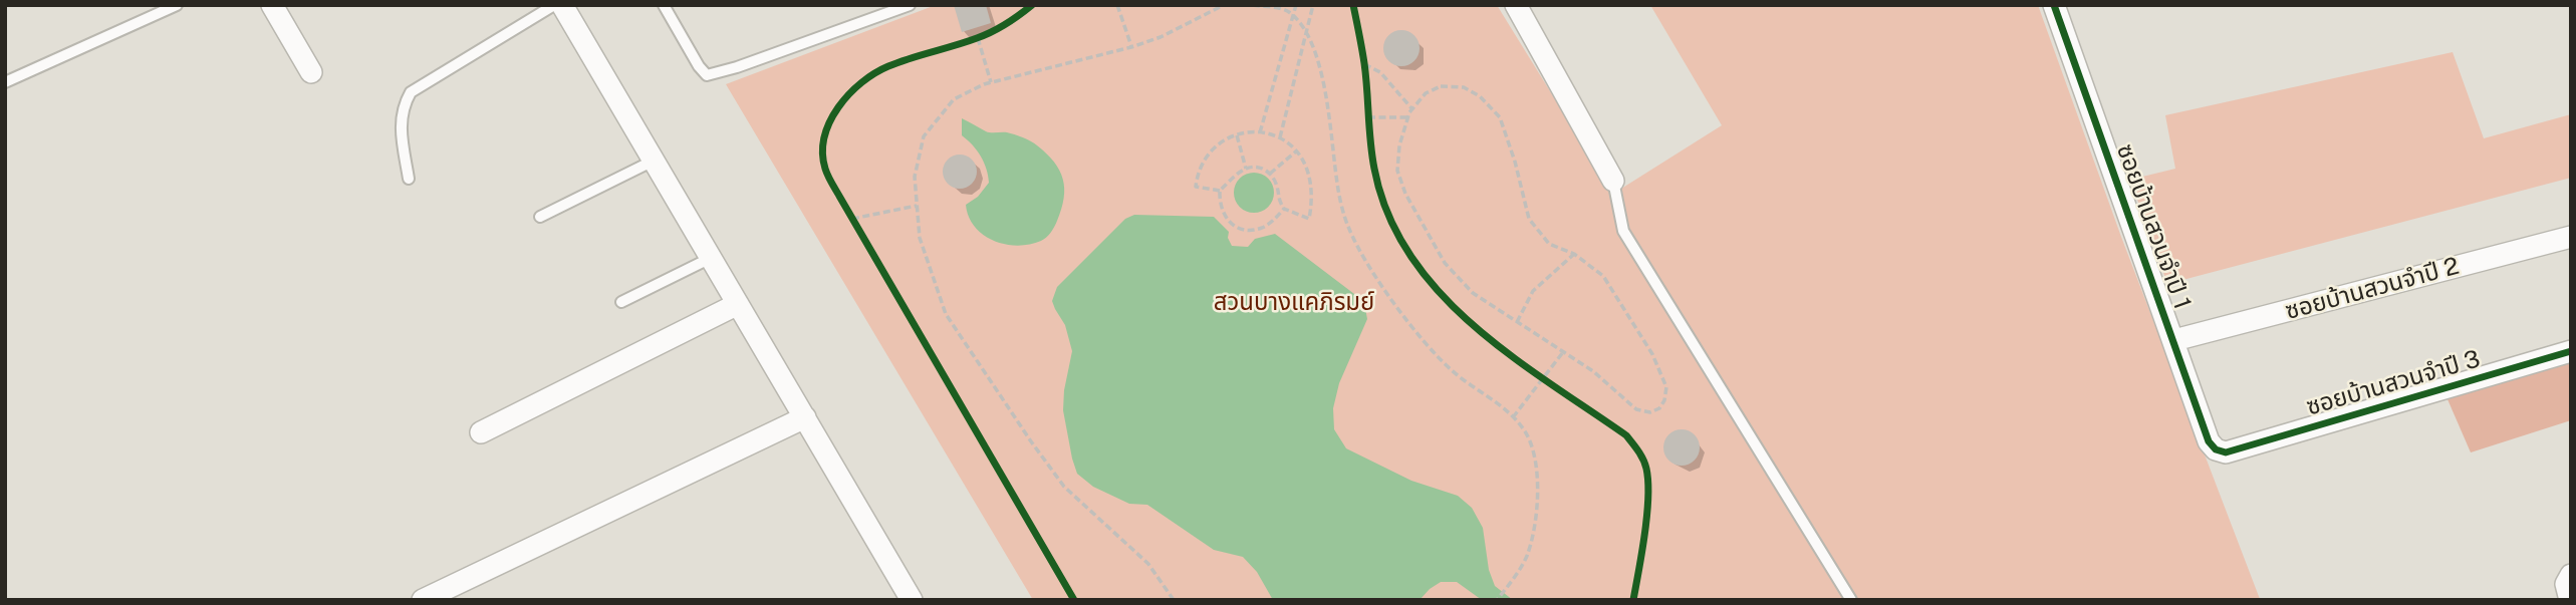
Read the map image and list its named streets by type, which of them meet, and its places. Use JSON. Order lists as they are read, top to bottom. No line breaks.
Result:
{"streets":{"street":["ซอยบ้านสวนจำปี 1","ซอยบ้านสวนจำปี 2","ซอยบ้านสวนจำปี 3"]},"crossings":[["ซอยบ้านสวนจำปี 1","ซอยบ้านสวนจำปี 2"],["ซอยบ้านสวนจำปี 1","ซอยบ้านสวนจำปี 3"]],"parks":["สวนบางแคภิรมย์"]}
